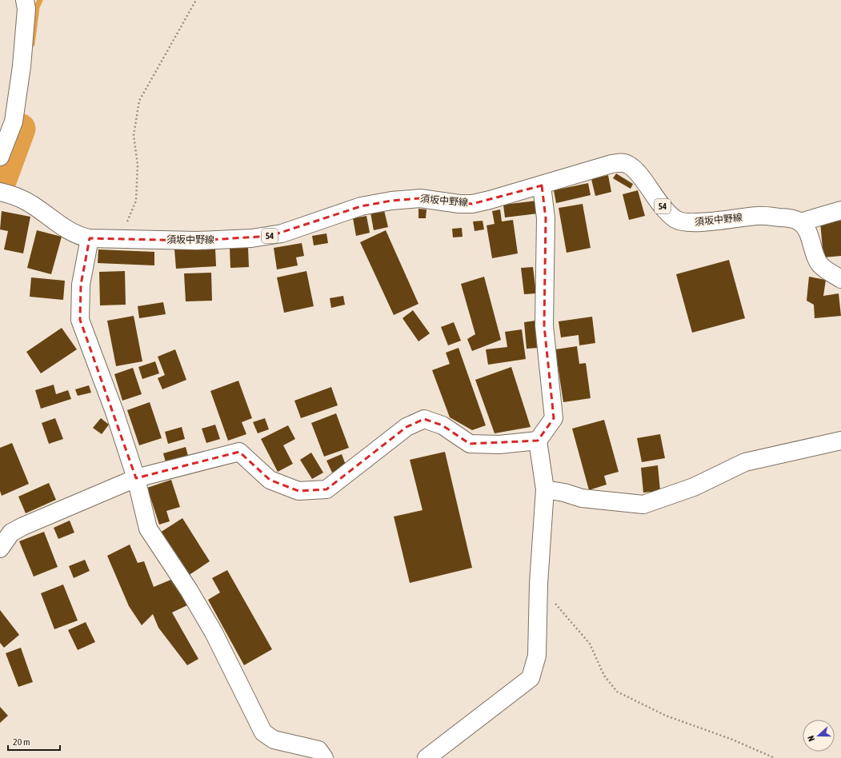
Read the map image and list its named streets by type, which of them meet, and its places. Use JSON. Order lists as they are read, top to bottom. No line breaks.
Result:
{"streets":{"street":["須坂中野線","54"]},"scale_bar":"20 m","north":"left"}
